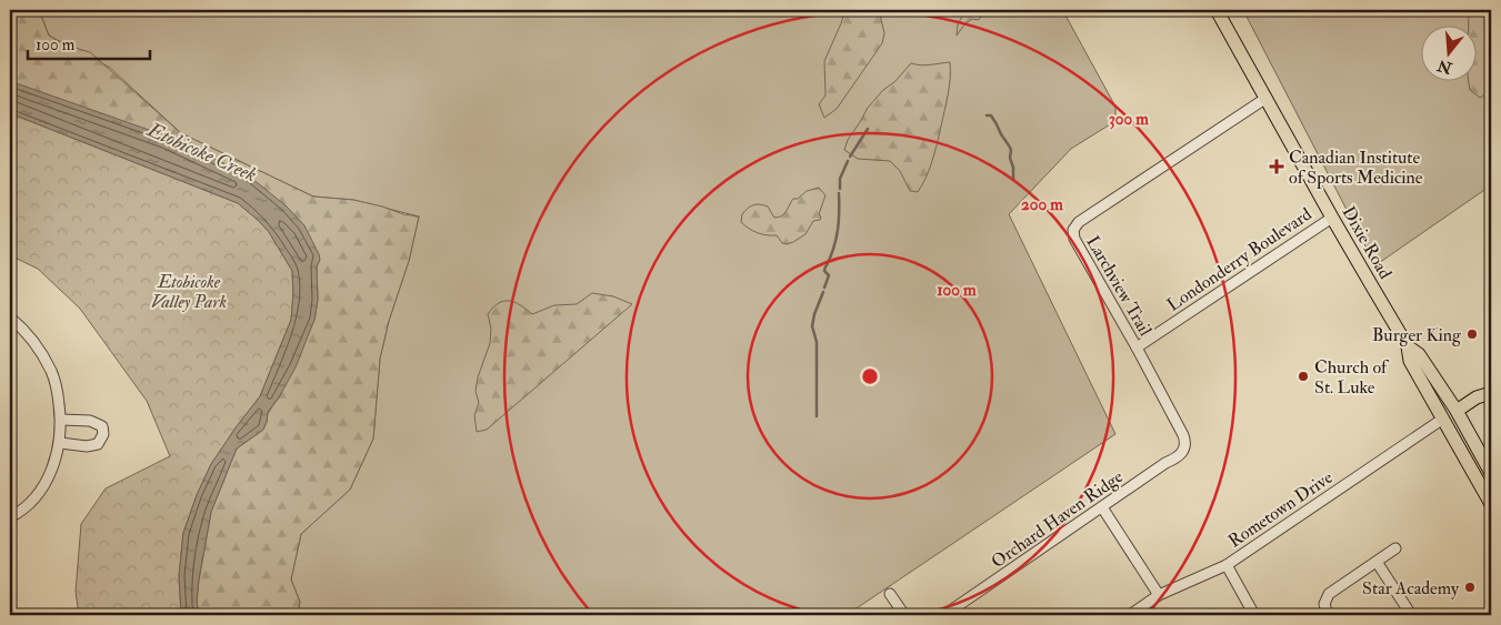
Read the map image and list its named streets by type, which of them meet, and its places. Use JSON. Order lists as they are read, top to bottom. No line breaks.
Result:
{"streets":{"main road":["Dixie Road"],"street":["Londonderry Boulevard","Larchview Trail","Rometown Drive","Orchard Haven Ridge"]},"crossings":[["Dixie Road","Londonderry Boulevard"],["Dixie Road","Larchview Trail"],["Dixie Road","Rometown Drive"],["Londonderry Boulevard","Larchview Trail"],["Larchview Trail","Orchard Haven Ridge"]],"water":["Etobicoke Creek"],"parks":["Etobicoke Valley Park"],"places":{"health":["Canadian Institute of Sports Medicine"],"other":["Burger King","Church of St. Luke","Star Academy"]},"scale_bar":"100 m","north":"bottom","rings":["300 m","200 m","100 m"]}
